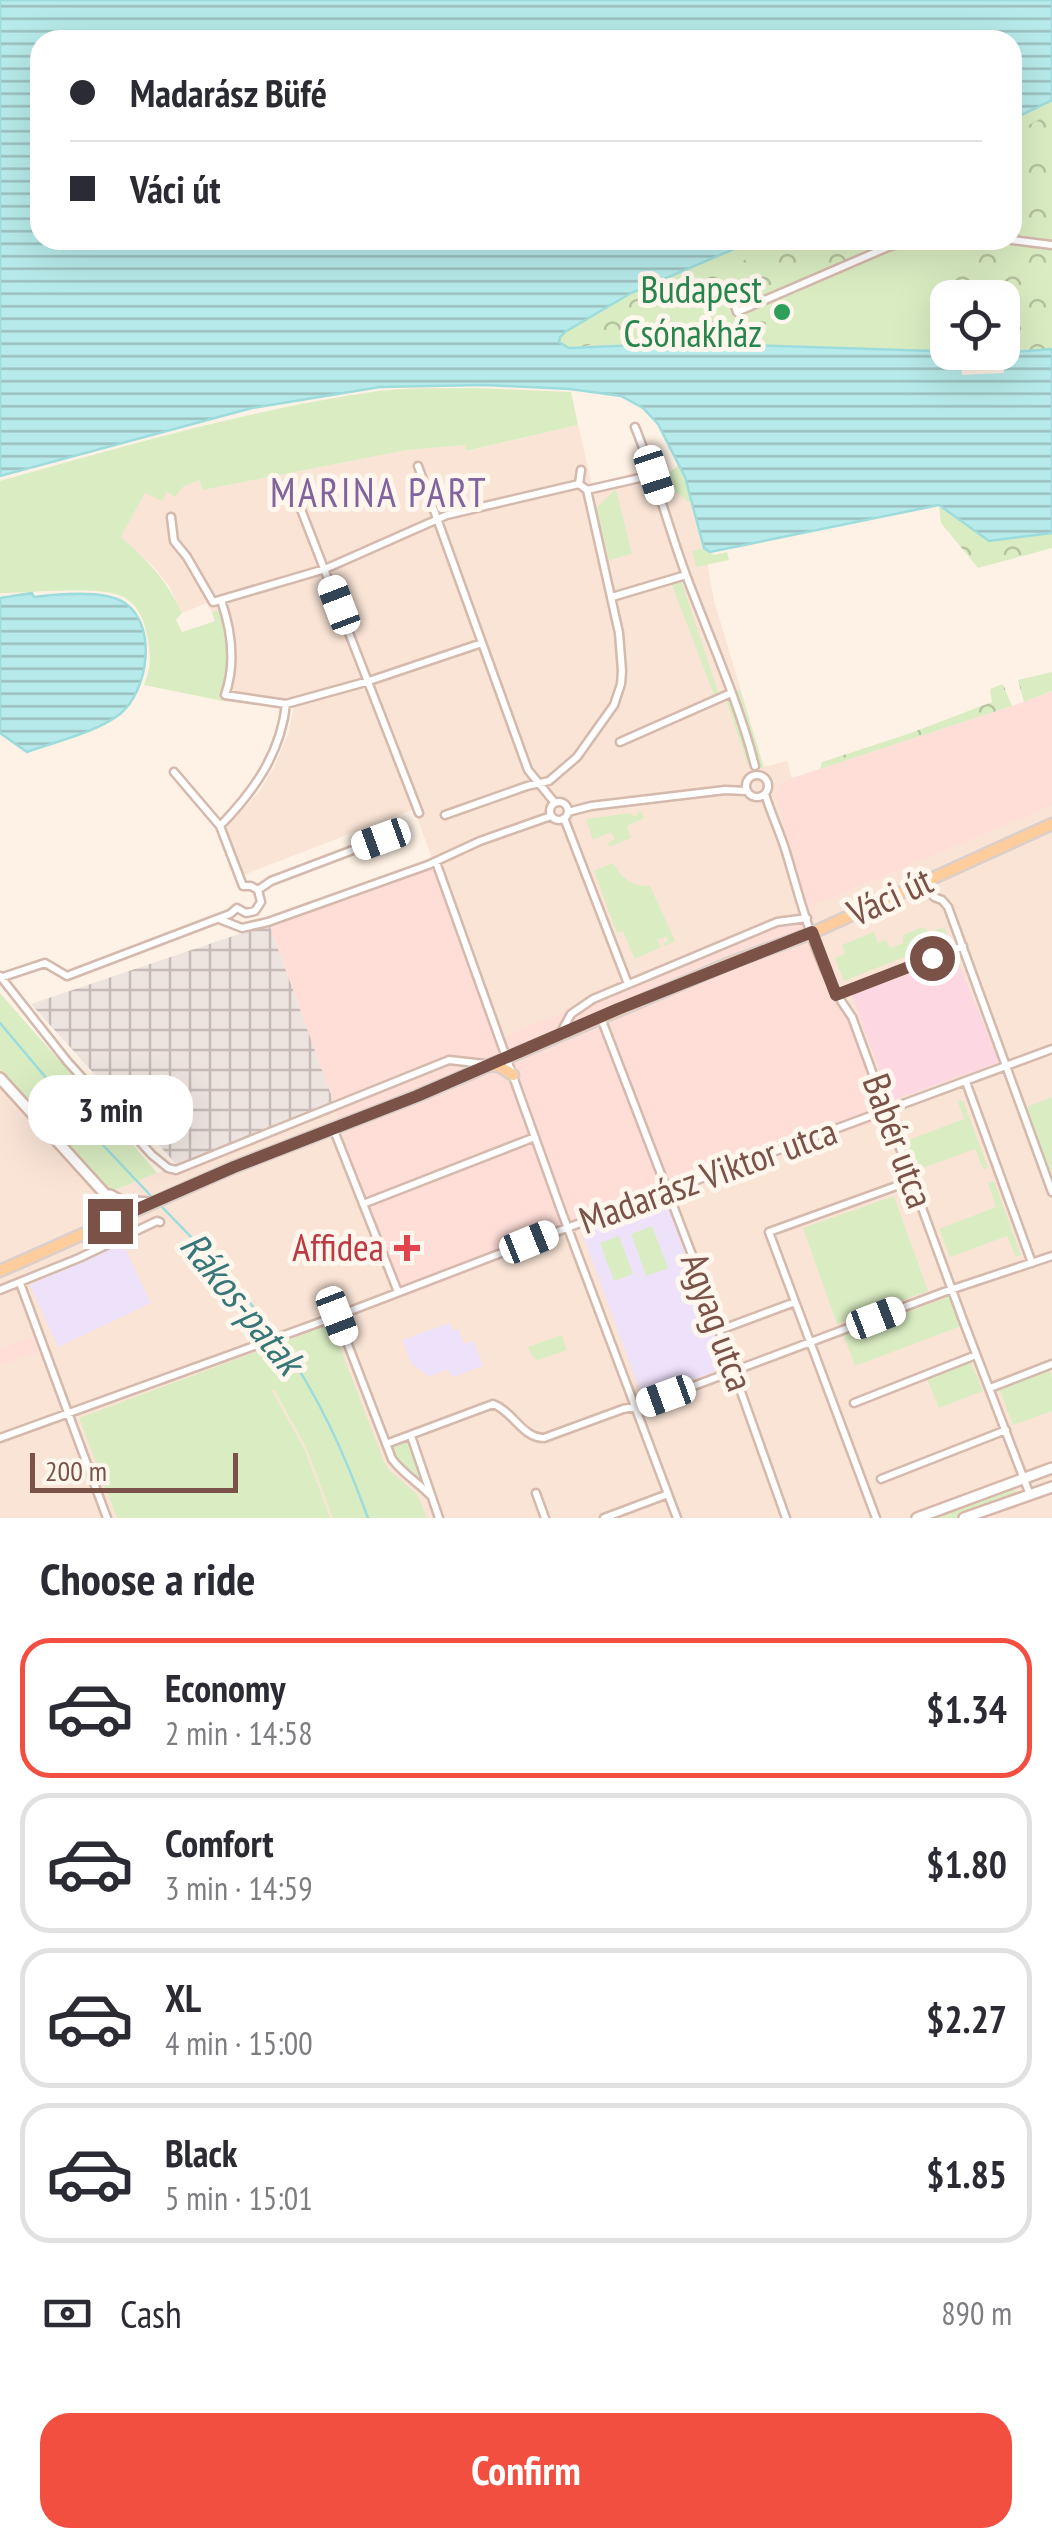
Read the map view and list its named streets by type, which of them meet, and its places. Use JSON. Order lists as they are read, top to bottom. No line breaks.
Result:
{"streets":{"main road":["Váci út"],"street":["Babér utca","Madarász Viktor utca","Agyag utca"]},"crossings":[["Váci út","Babér utca"],["Váci út","Agyag utca"],["Babér utca","Madarász Viktor utca"],["Madarász Viktor utca","Agyag utca"]],"districts":["MARINA PART"],"water":["Rákos-patak"],"places":{"other":["Budapest Csónakház"],"health":["Affidea"]},"scale_bar":"200 m","page":{"banner":["Madarász Büfé","Váci út"],"bubble":"3 min","scale":"200 m","heading":"Choose a ride","list":[{"name":"Economy","note":"2 min · 14:58","value":"$1.34"},{"name":"Comfort","note":"3 min · 14:59","value":"$1.80"},{"name":"XL","note":"4 min · 15:00","value":"$2.27"},{"name":"Black","note":"5 min · 15:01","value":"$1.85"}],"pay":["Cash","890 m"],"buttons":"Confirm"}}
